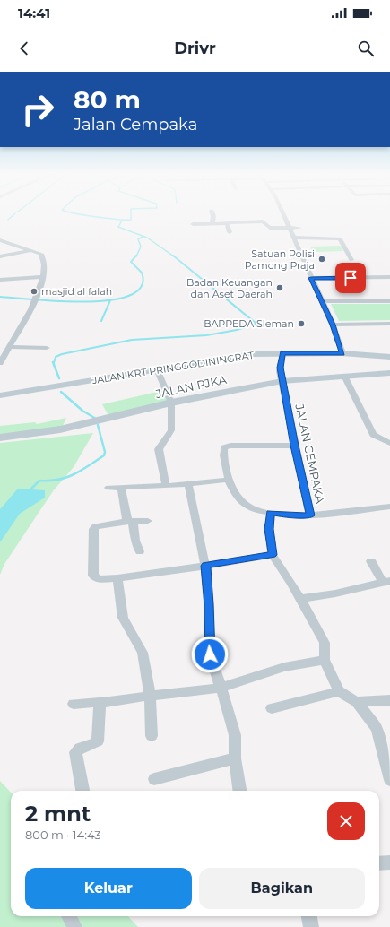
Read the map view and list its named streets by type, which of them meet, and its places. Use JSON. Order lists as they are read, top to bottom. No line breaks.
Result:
{"streets":{"main road":["JALAN KRT PRINGGODININGRAT","JALAN PJKA"],"street":["JALAN CEMPAKA"]},"crossings":[["JALAN KRT PRINGGODININGRAT","JALAN CEMPAKA"],["JALAN PJKA","JALAN CEMPAKA"]],"places":["Satuan Polisi Pamong Praja","Badan Keuangan dan Aset Daerah","masjid al falah","BAPPEDA Sleman"],"page":{"status":"14:41","header":"Drivr","turn":["80 m","Jalan Cempaka"],"heading":["2 mnt","800 m · 14:43"],"buttons":["Keluar","Bagikan"]}}
